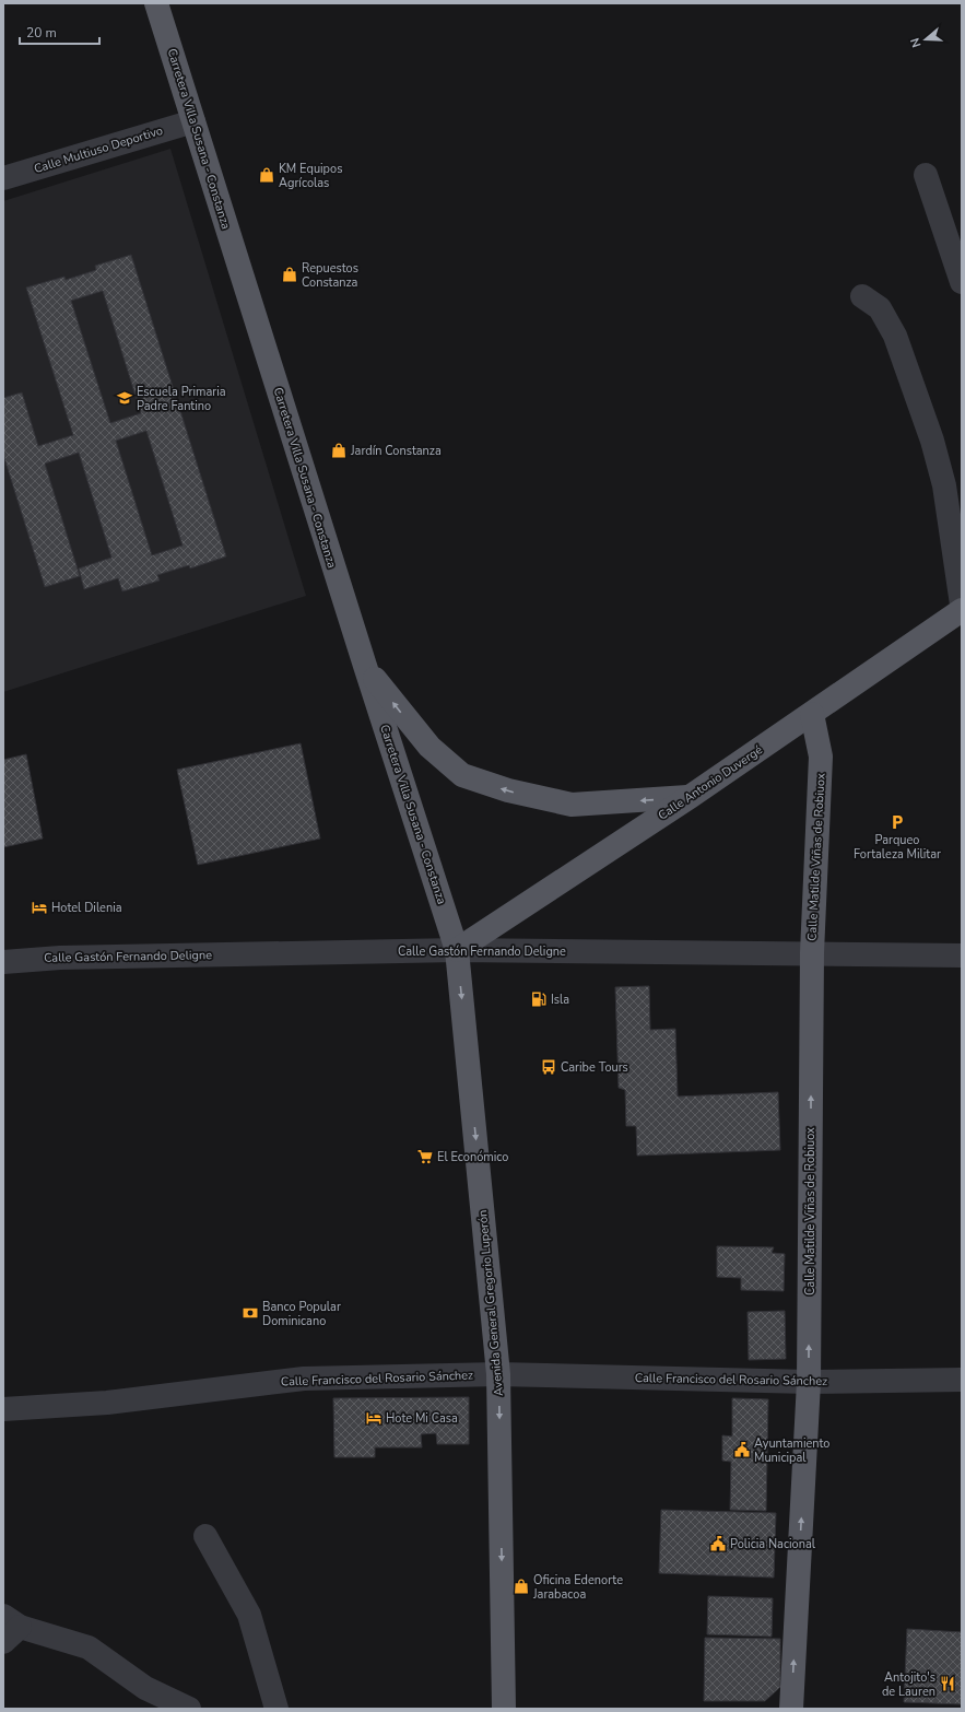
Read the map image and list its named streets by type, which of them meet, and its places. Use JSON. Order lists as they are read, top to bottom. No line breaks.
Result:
{"streets":{"main road":["Carretera Villa Susana - Constanza","Calle Antonio Duvergé","Calle Matilde Viñas de Robiuox","Avenida General Gregorio Luperón"],"street":["Calle Multiuso Deportivo","Calle Gastón Fernando Deligne","Calle Francisco del Rosario Sánchez"]},"crossings":[["Carretera Villa Susana - Constanza","Calle Multiuso Deportivo"],["Carretera Villa Susana - Constanza","Calle Antonio Duvergé"],["Carretera Villa Susana - Constanza","Calle Gastón Fernando Deligne"],["Carretera Villa Susana - Constanza","Avenida General Gregorio Luperón"],["Calle Antonio Duvergé","Calle Matilde Viñas de Robiuox"],["Calle Antonio Duvergé","Calle Gastón Fernando Deligne"],["Calle Antonio Duvergé","Avenida General Gregorio Luperón"],["Calle Matilde Viñas de Robiuox","Calle Gastón Fernando Deligne"],["Calle Matilde Viñas de Robiuox","Calle Francisco del Rosario Sánchez"],["Calle Gastón Fernando Deligne","Avenida General Gregorio Luperón"],["Avenida General Gregorio Luperón","Calle Francisco del Rosario Sánchez"]],"one_way":["Calle Matilde Viñas de Robiuox","Avenida General Gregorio Luperón"],"places":{"shop":["KM Equipos Agrícolas","Repuestos Constanza","Jardín Constanza","Oficina Edenorte Jarabacoa"],"school or university":["Escuela Primaria Padre Fantino"],"parking":["Parqueo Fortaleza Militar"],"hotel":["Hotel Dilenia","Hote Mi Casa"],"fuel station":["Isla"],"bus stop":["Caribe Tours"],"supermarket":["El Económico"],"bank":["Banco Popular Dominicano"],"public building":["Ayuntamiento Municipal","Policia Nacional"],"restaurant":["Antojito's de Lauren"]},"scale_bar":"20 m","north":"left"}
